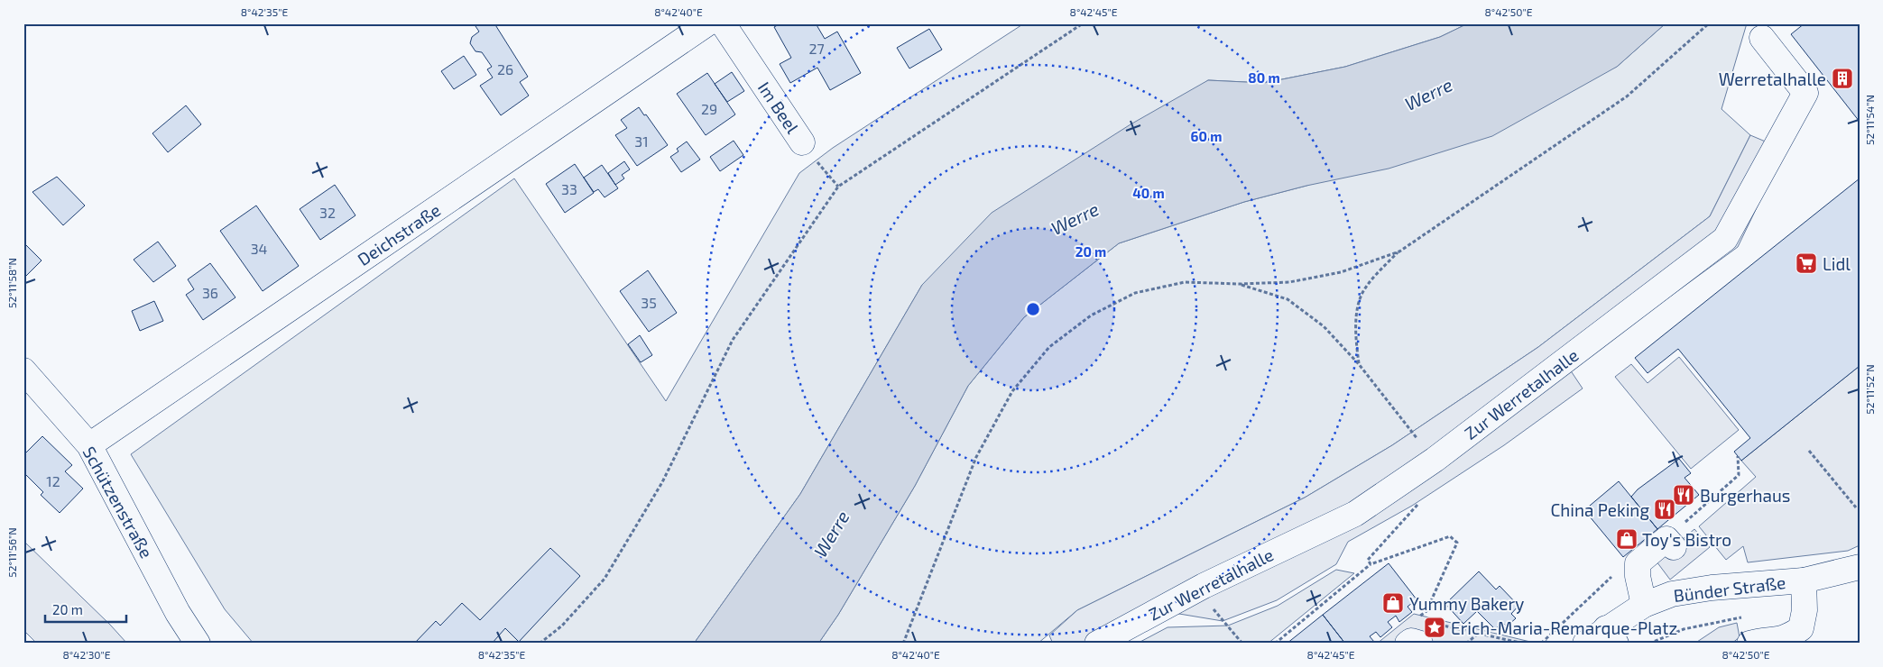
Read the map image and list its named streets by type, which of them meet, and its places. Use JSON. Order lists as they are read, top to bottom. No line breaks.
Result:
{"streets":{"street":["Im Beel","Deichstraße","Zur Werretalhalle","Schützenstraße","Bünder Straße"]},"crossings":[["Deichstraße","Schützenstraße"]],"water":["Werre"],"places":{"building":["Werretalhalle"],"supermarket":["Lidl"],"restaurant":["Burgerhaus","China Peking"],"shop":["Toy's Bistro","Yummy Bakery"],"place":["Erich-Maria-Remarque-Platz"]},"house_numbers":["27","26","29","31","33","32","34","36","35","12"],"scale_bar":"20 m","coordinates":["8°42'35\"E","8°42'40\"E","8°42'45\"E","8°42'50\"E","52°11'54\"N","52°11'58\"N","52°11'52\"N","52°11'56\"N","8°42'30\"E"],"rings":["80 m","60 m","40 m","20 m"]}
